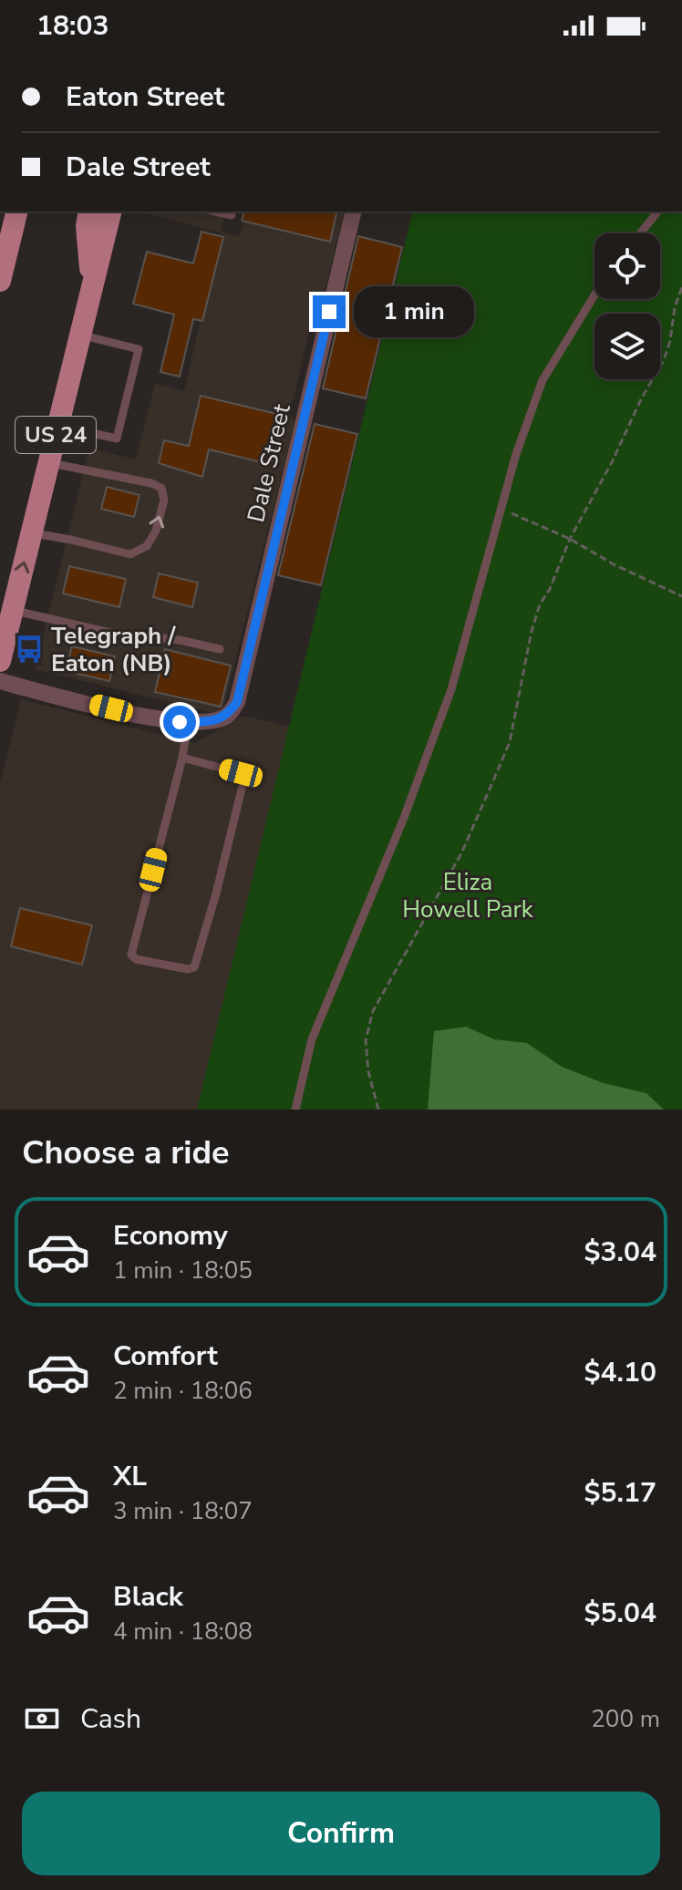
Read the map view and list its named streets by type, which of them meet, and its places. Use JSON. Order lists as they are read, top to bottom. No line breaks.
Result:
{"streets":{"main road":["US 24"],"street":["Dale Street"]},"parks":["Eliza Howell Park"],"places":{"bus stop":["Telegraph / Eaton (NB)"]},"page":{"status":"18:03","banner":["Eaton Street","Dale Street"],"bubble":"1 min","heading":"Choose a ride","list":[{"name":"Economy","note":"1 min · 18:05","value":"$3.04"},{"name":"Comfort","note":"2 min · 18:06","value":"$4.10"},{"name":"XL","note":"3 min · 18:07","value":"$5.17"},{"name":"Black","note":"4 min · 18:08","value":"$5.04"}],"pay":["Cash","200 m"],"buttons":"Confirm"}}
